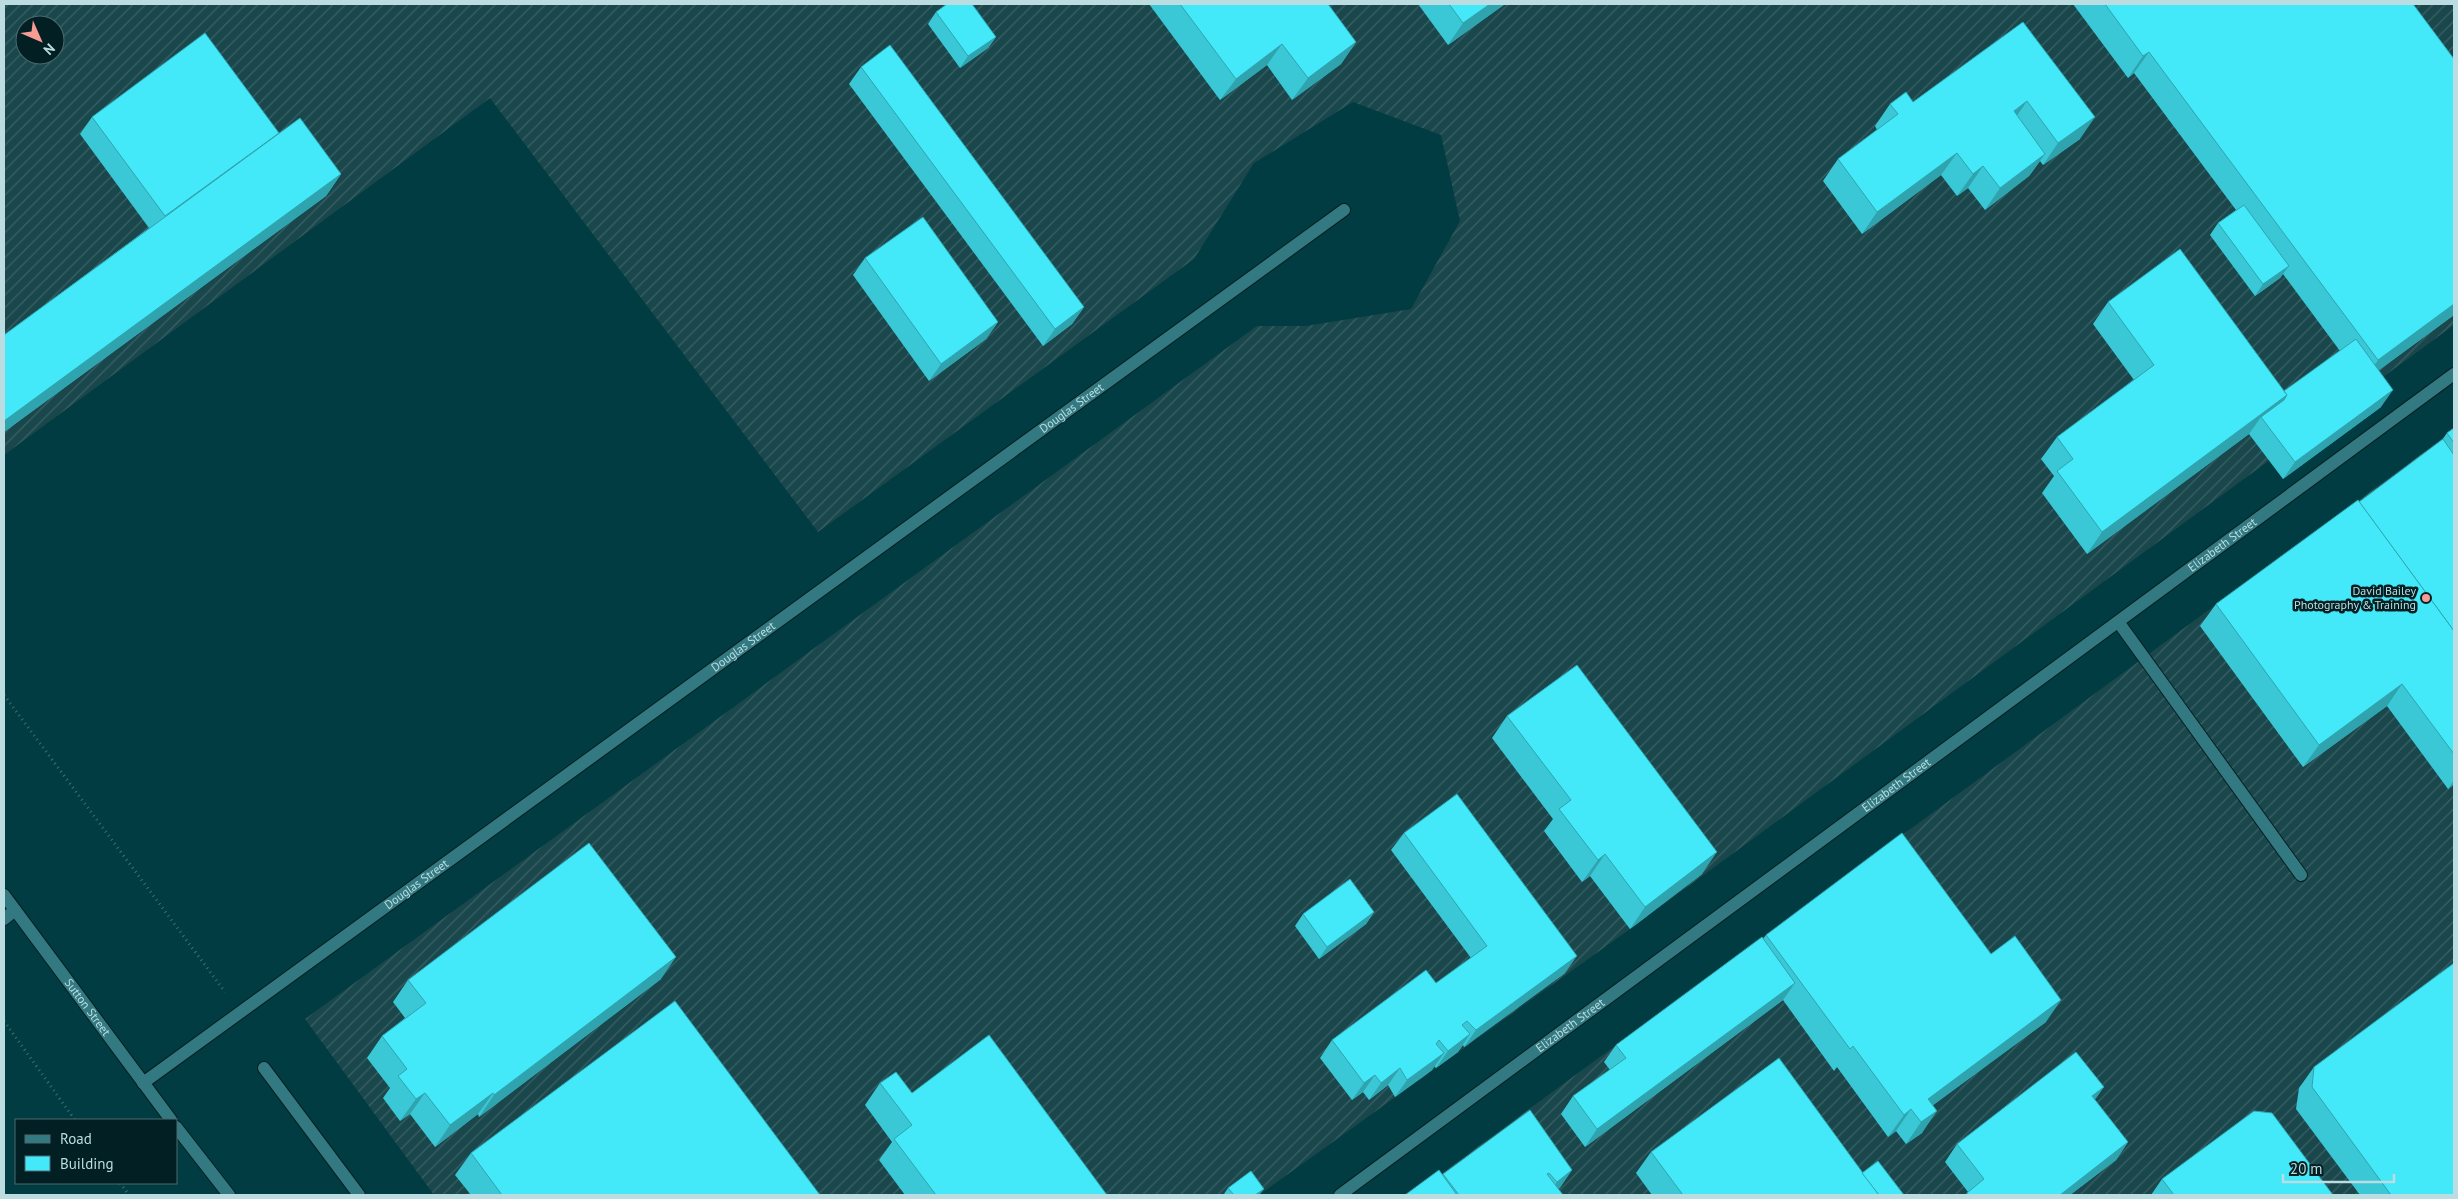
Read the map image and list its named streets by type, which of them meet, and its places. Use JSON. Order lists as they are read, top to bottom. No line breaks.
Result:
{"streets":{"street":["Douglas Street","Elizabeth Street","Sutton Street"]},"crossings":[["Douglas Street","Sutton Street"]],"places":["David Bailey Photography & Training"],"legend":["Road","Building"],"scale_bar":"20 m","north":"bottom right"}
